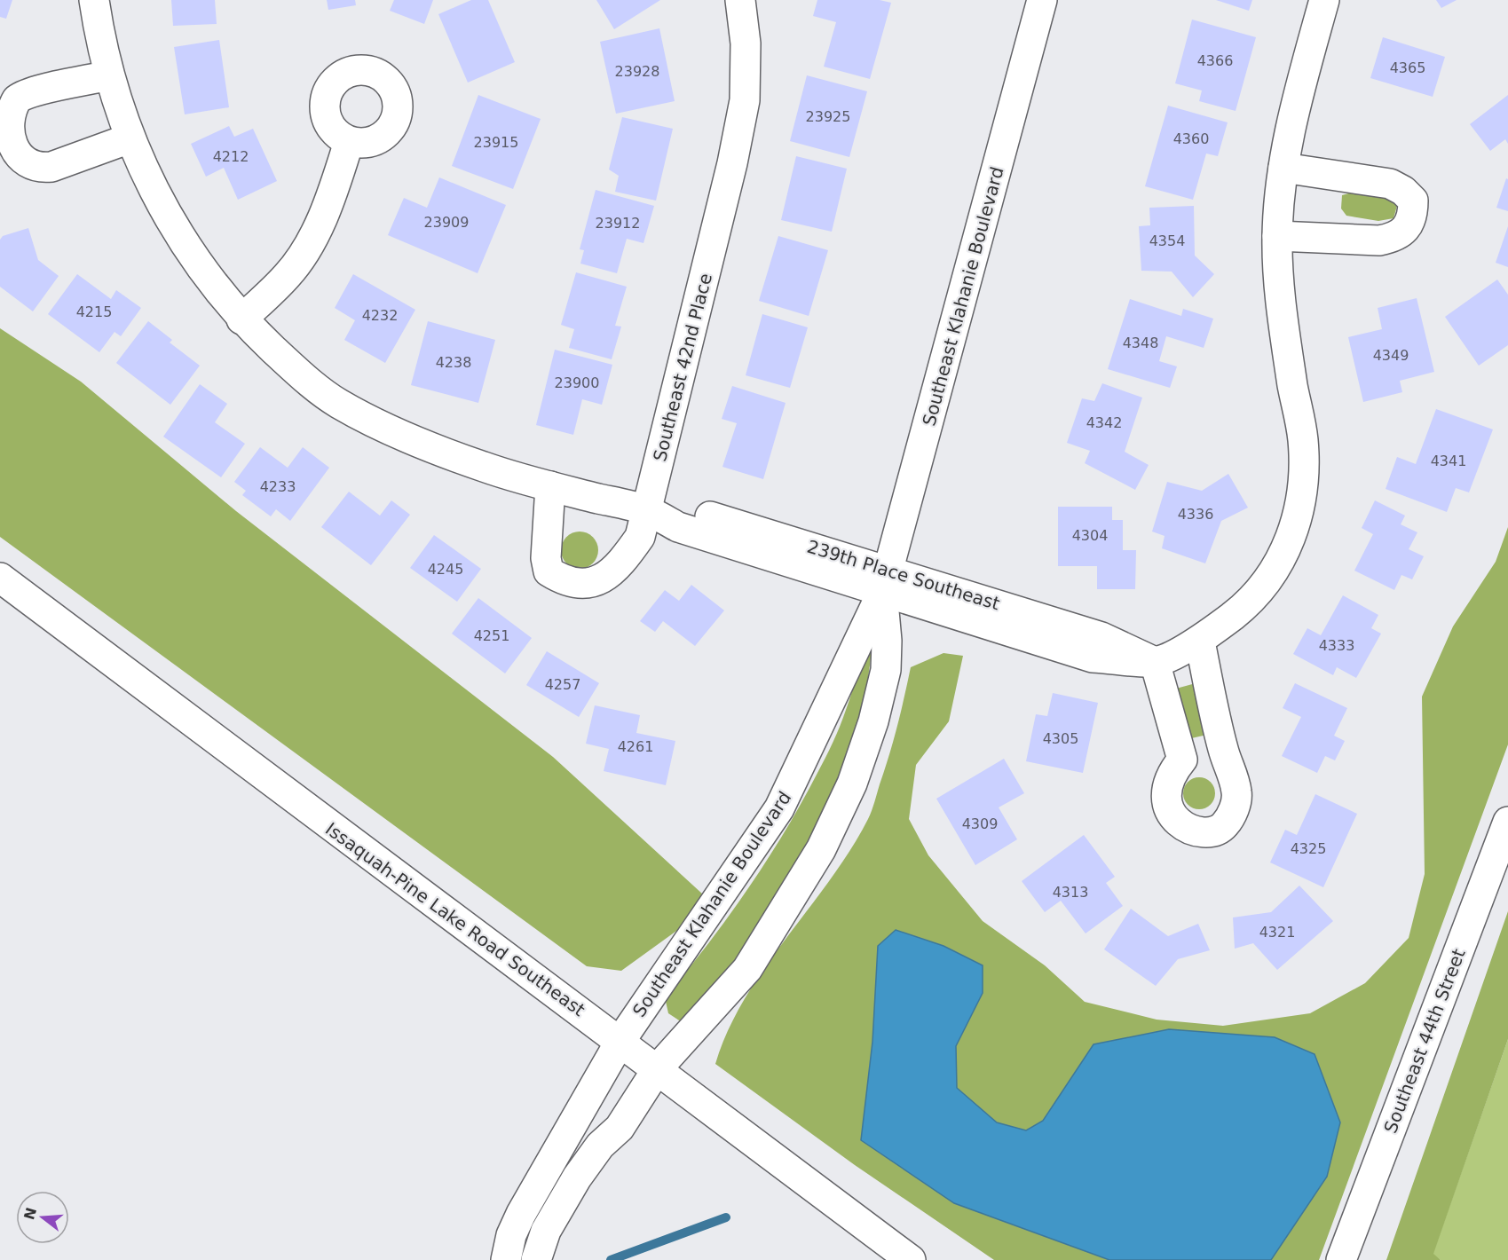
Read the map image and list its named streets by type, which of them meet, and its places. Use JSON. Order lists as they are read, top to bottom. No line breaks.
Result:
{"streets":{"street":["Southeast Klahanie Boulevard","Southeast 42nd Place","239th Place Southeast","Issaquah-Pine Lake Road Southeast","Southeast 44th Street"]},"crossings":[["Southeast Klahanie Boulevard","239th Place Southeast"],["Southeast Klahanie Boulevard","Issaquah-Pine Lake Road Southeast"],["Southeast 42nd Place","239th Place Southeast"]],"house_numbers":["4366","4365","23928","23925","4360","23915","4212","23909","23912","4354","4215","4232","4348","4349","4238","23900","4342","4341","4233","4336","4304","4245","4251","4333","4257","4305","4261","4309","4325","4313","4321"],"north":"left"}
